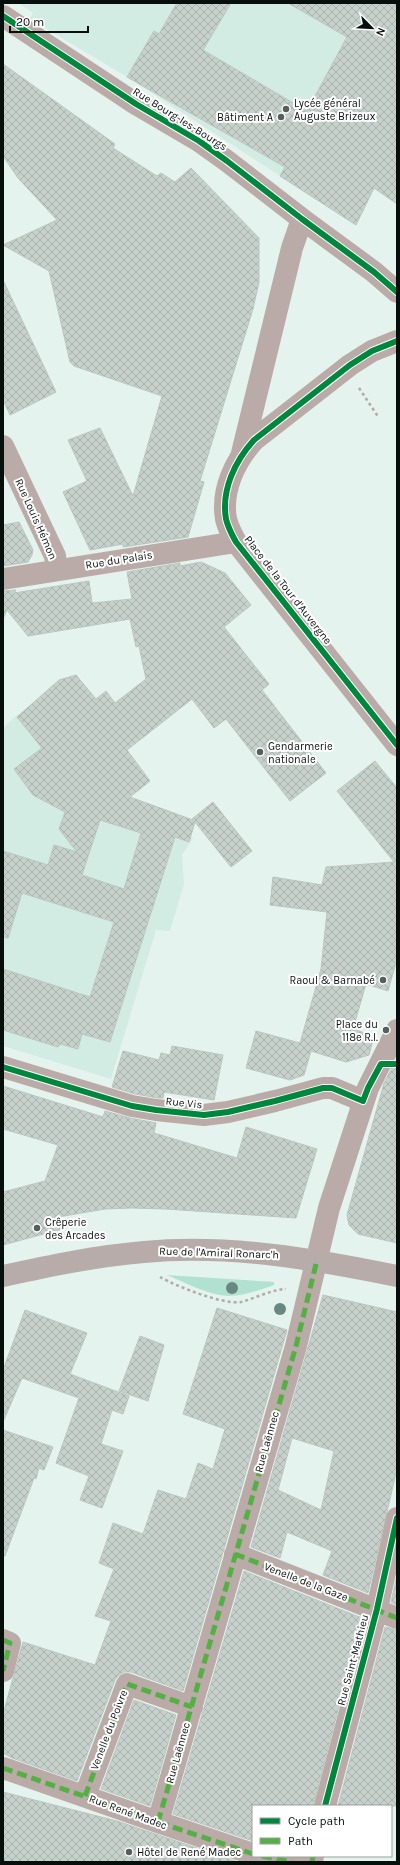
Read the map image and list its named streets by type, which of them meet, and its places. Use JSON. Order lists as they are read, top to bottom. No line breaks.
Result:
{"streets":{"main road":["Rue de l'Amiral Ronarc'h"],"street":["Rue Bourg-les-Bourgs","Rue Louis Hémon","Rue du Palais","Place de la Tour d'Auvergne","Rue Vis","Rue Laënnec","Venelle de la Gaze","Rue Saint-Mathieu","Venelle du Poivre","Rue René Madec"]},"crossings":[["Rue Bourg-les-Bourgs","Place de la Tour d'Auvergne"],["Rue Louis Hémon","Rue du Palais"],["Rue du Palais","Place de la Tour d'Auvergne"],["Rue Vis","Rue Laënnec"],["Rue de l'Amiral Ronarc'h","Rue Laënnec"],["Rue Laënnec","Venelle de la Gaze"],["Rue Laënnec","Venelle du Poivre"],["Rue Laënnec","Rue René Madec"],["Venelle de la Gaze","Rue Saint-Mathieu"],["Venelle du Poivre","Rue René Madec"]],"places":["Lycée général Auguste Brizeux","Bâtiment A","Gendarmerie nationale","Raoul & Barnabé","Place du 118e R.I.","Crêperie des Arcades","Hôtel de René Madec"],"legend":["Cycle path","Path"],"scale_bar":"20 m","north":"bottom right"}
